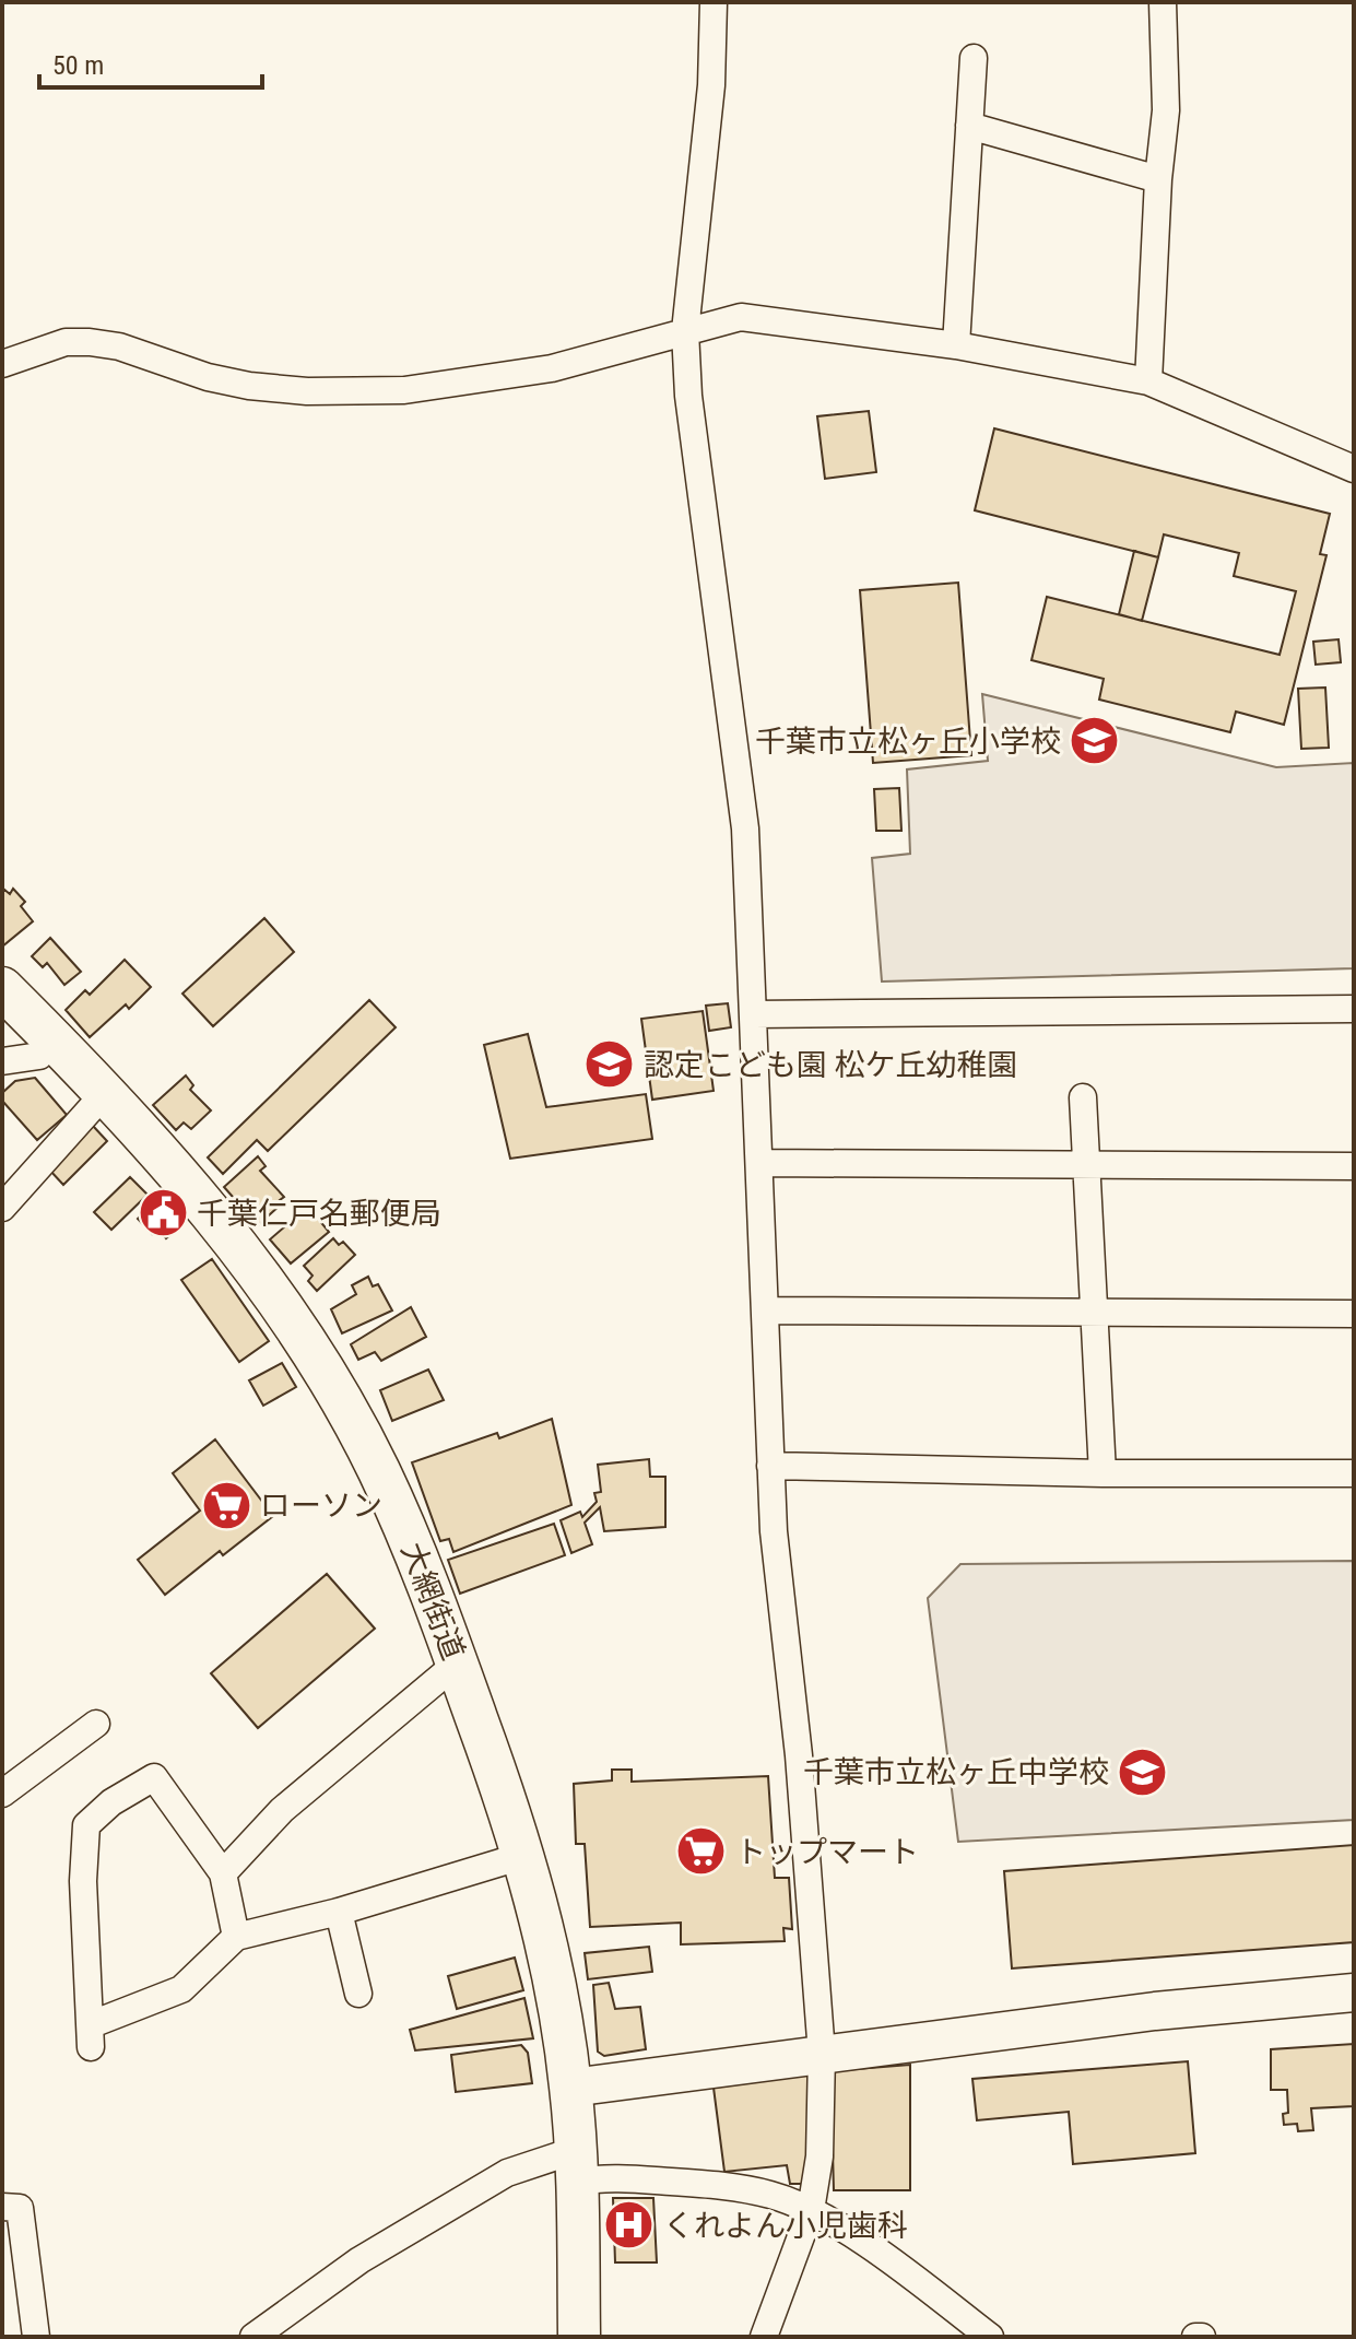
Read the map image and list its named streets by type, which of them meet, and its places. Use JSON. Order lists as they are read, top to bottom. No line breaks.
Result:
{"streets":{"main road":["大網街道"]},"places":{"school or university":["千葉市立松ヶ丘小学校","認定こども園 松ケ丘幼稚園","千葉市立松ヶ丘中学校"],"public building":["千葉仁戸名郵便局"],"supermarket":["ローソン","トップマート"],"hospital":["くれよん小児歯科"]},"scale_bar":"50 m"}
